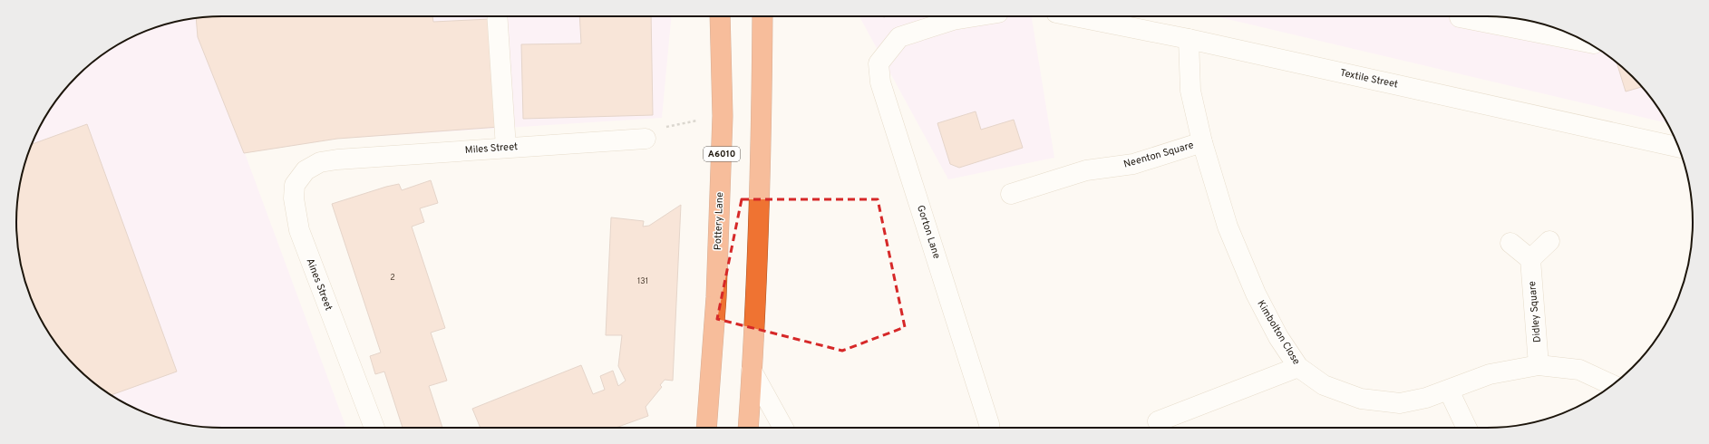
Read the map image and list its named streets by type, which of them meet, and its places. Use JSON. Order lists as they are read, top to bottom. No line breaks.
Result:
{"streets":{"highway":["A6010","Pottery Lane"],"street":["Textile Street","Miles Street","Neenton Square","Gorton Lane","Aines Street","Didley Square","Kimbolton Close"]},"crossings":[["Textile Street","Kimbolton Close"],["Miles Street","Aines Street"],["Neenton Square","Kimbolton Close"],["Didley Square","Kimbolton Close"]],"house_numbers":["2","131"]}
